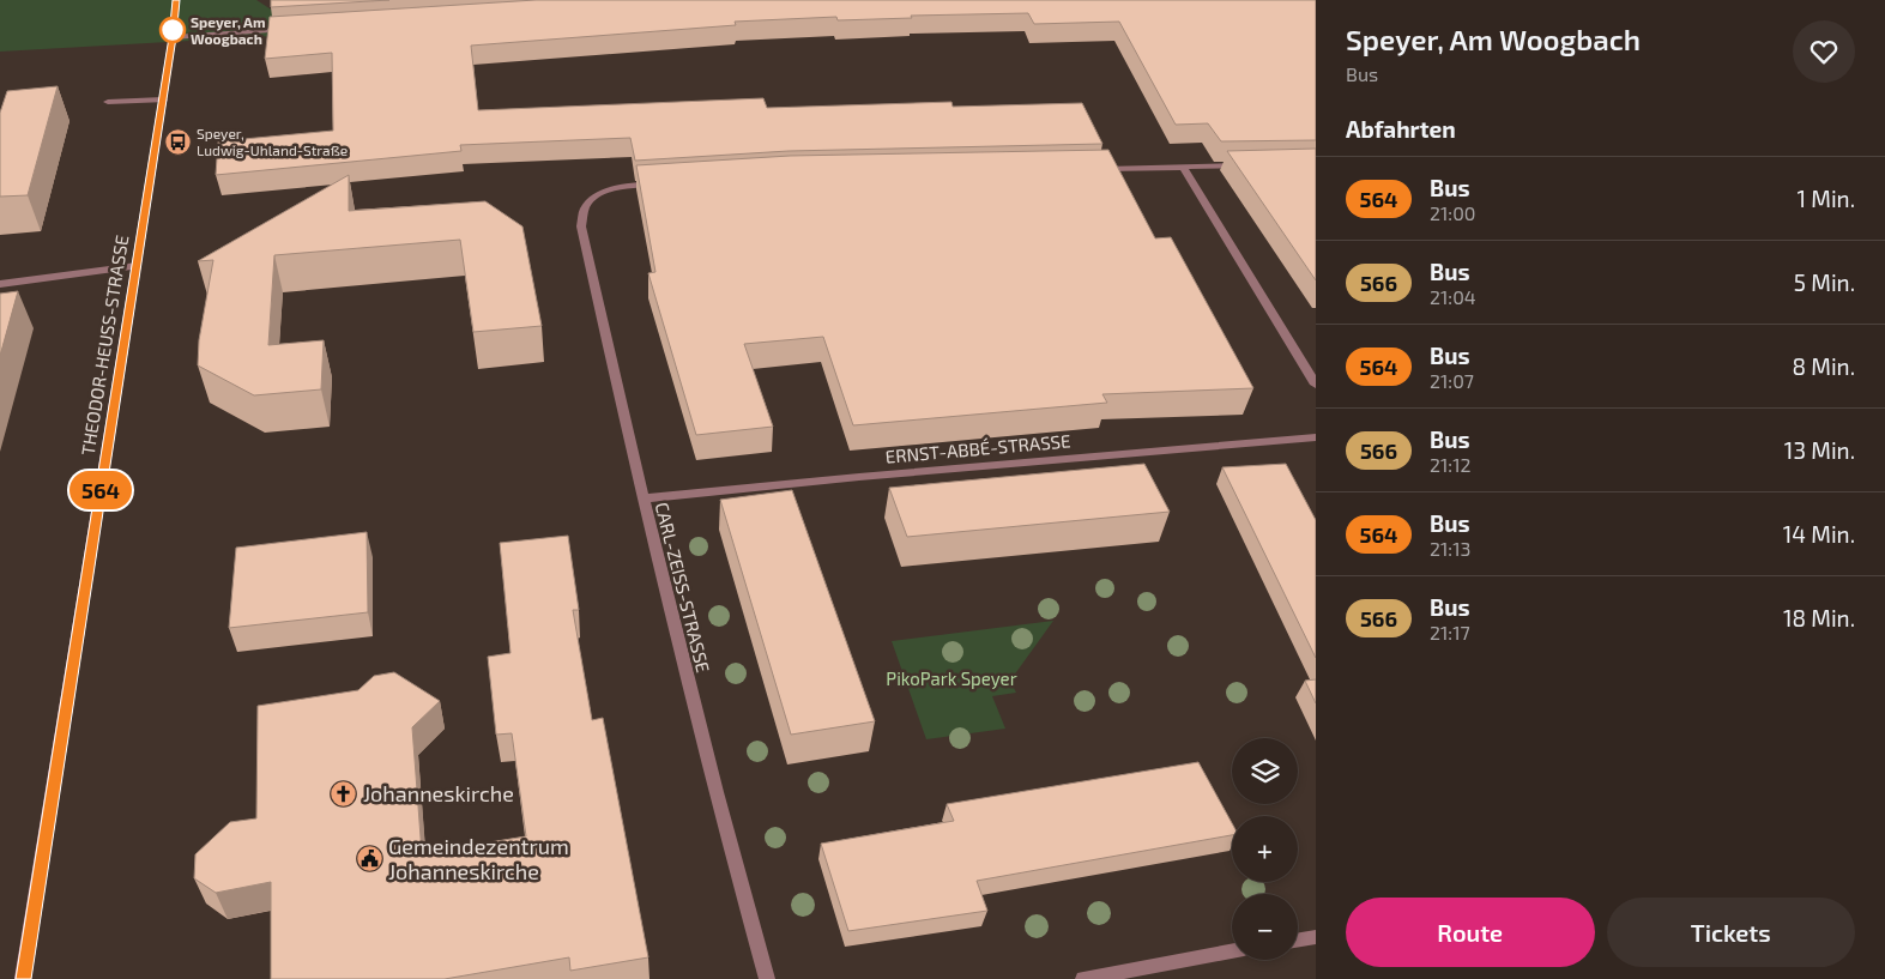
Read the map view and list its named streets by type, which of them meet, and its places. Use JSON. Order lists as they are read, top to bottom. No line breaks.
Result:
{"streets":{"main road":["THEODOR-HEUSS-STRASSE"],"street":["ERNST-ABBÉ-STRASSE","CARL-ZEISS-STRASSE"]},"crossings":[["ERNST-ABBÉ-STRASSE","CARL-ZEISS-STRASSE"]],"parks":["PikoPark Speyer"],"places":{"other":["Speyer, Am Woogbach"],"bus stop":["Speyer, Ludwig-Uhland-Straße"],"church":["Johanneskirche"],"public building":["Gemeindezentrum Johanneskirche"]},"lines":["bus line 564"],"page":{"on_map":"564","heading":[["Speyer, Am Woogbach","Bus"],"Abfahrten"],"list":[{"mark":"564","name":"Bus","note":"21:00","value":"1 Min."},{"mark":"566","name":"Bus","note":"21:04","value":"5 Min."},{"mark":"564","name":"Bus","note":"21:07","value":"8 Min."},{"mark":"566","name":"Bus","note":"21:12","value":"13 Min."},{"mark":"564","name":"Bus","note":"21:13","value":"14 Min."},{"mark":"566","name":"Bus","note":"21:17","value":"18 Min."}],"map_buttons":["+","−"],"buttons":["Route","Tickets"]}}
